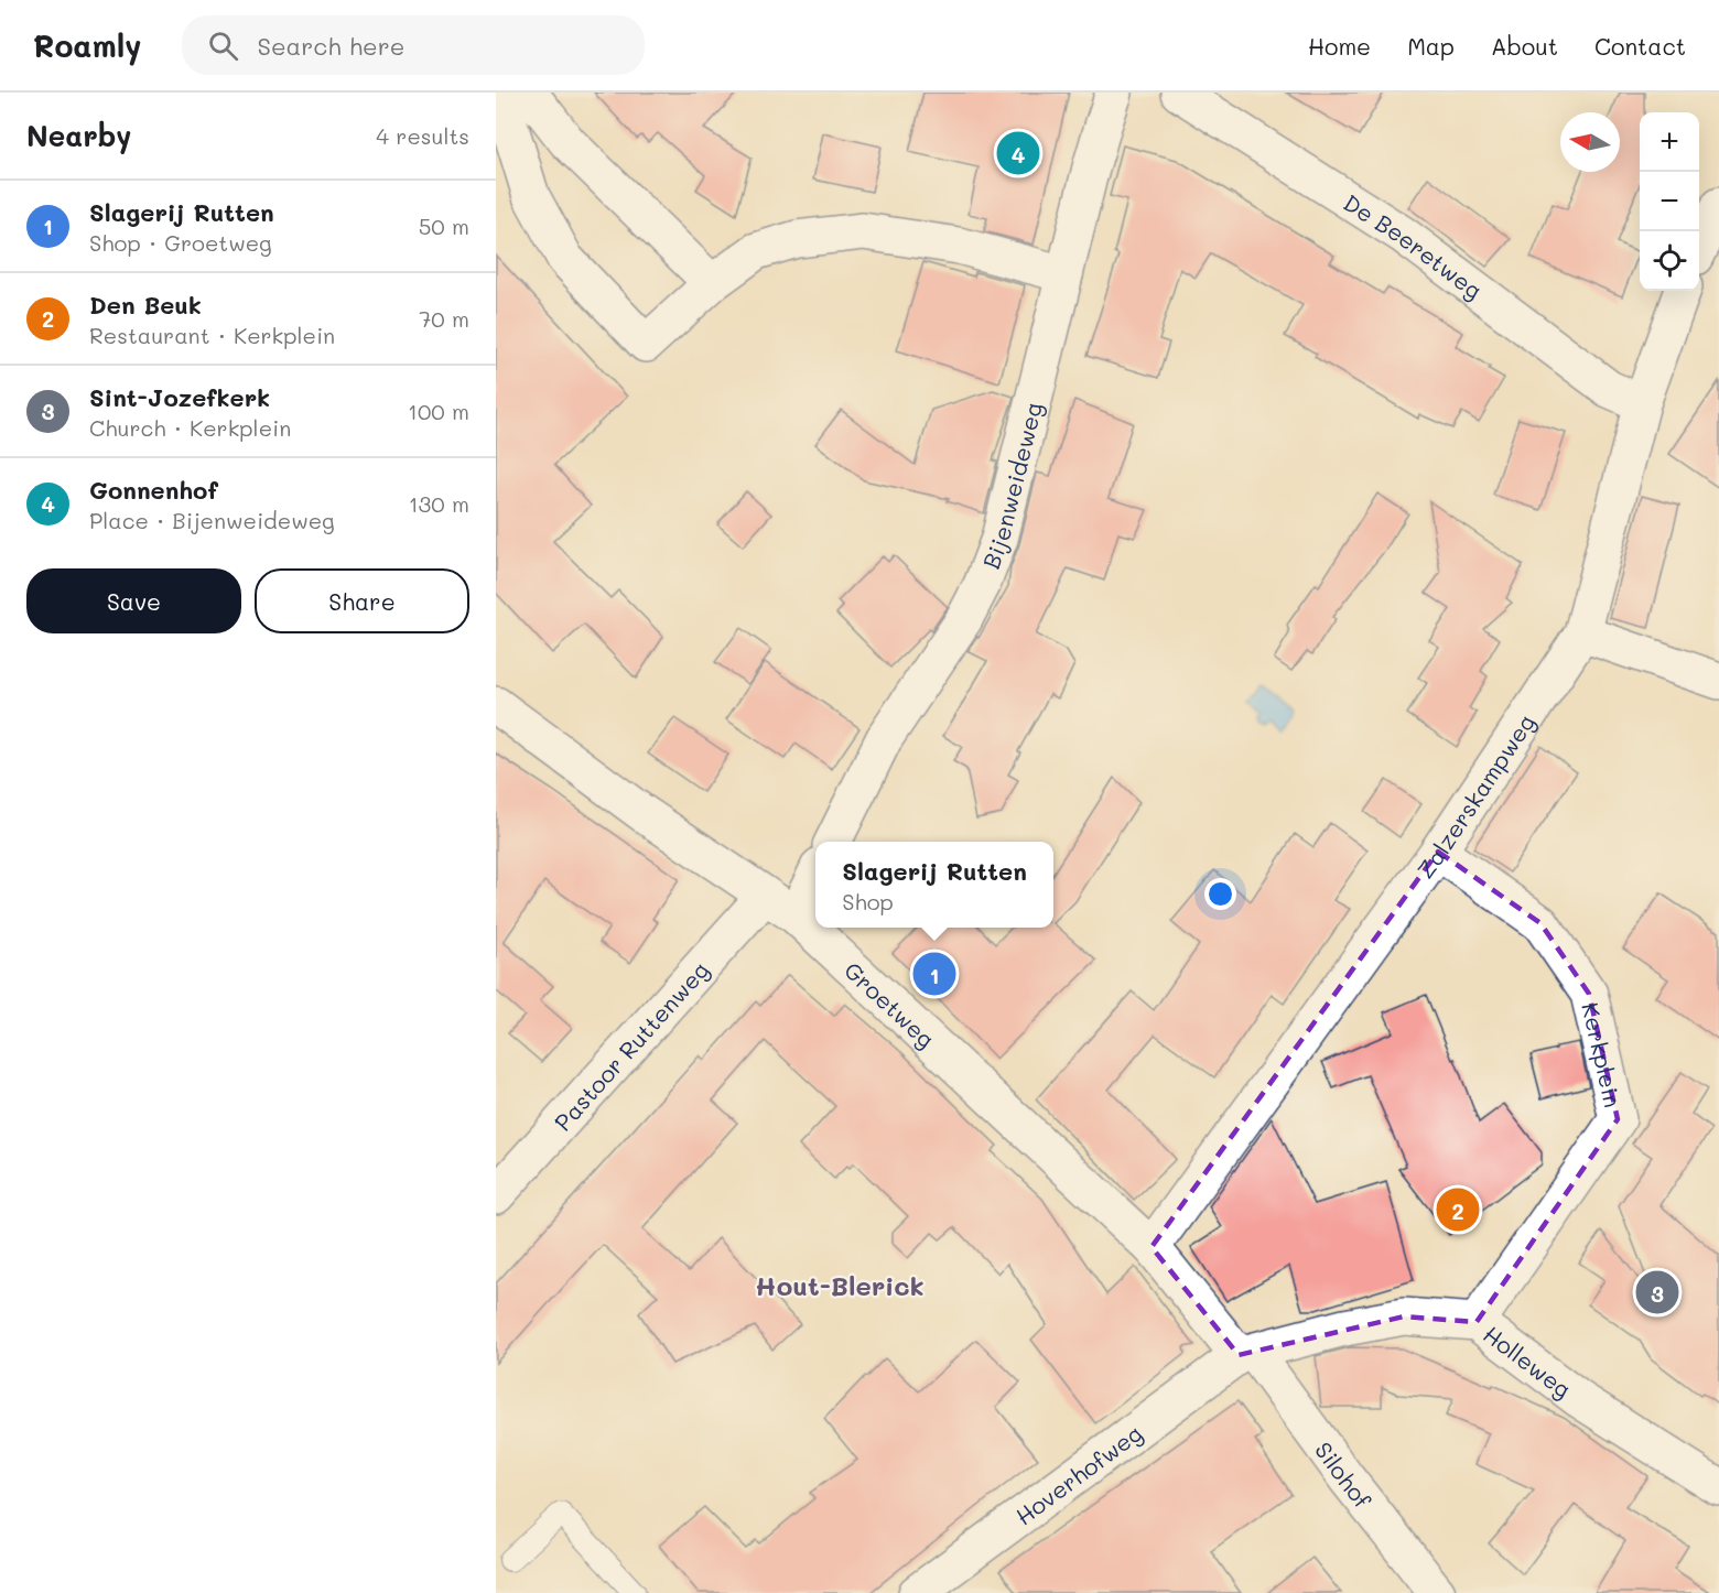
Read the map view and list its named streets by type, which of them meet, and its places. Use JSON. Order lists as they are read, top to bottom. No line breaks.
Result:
{"streets":{"street":["De Beeretweg","Bijenweideweg","Zalzerskampweg","Groetweg","Pastoor Ruttenweg","Kerkplein","Holleweg","Silohof","Hoverhofweg"]},"crossings":[["De Beeretweg","Zalzerskampweg"],["Zalzerskampweg","Groetweg"],["Zalzerskampweg","Kerkplein"],["Groetweg","Pastoor Ruttenweg"],["Groetweg","Holleweg"],["Groetweg","Silohof"],["Groetweg","Hoverhofweg"],["Kerkplein","Holleweg"],["Holleweg","Silohof"],["Holleweg","Hoverhofweg"],["Silohof","Hoverhofweg"]],"districts":["Hout-Blerick"],"north":"left","page":{"header":"Roamly","search":"Search here","nav":["Home","Map","About","Contact"],"heading":["Nearby","4 results"],"map_buttons":["+","−"],"pins":["4","1","2","3"],"list":[{"mark":"1","name":"Slagerij Rutten","note":"Shop · Groetweg","value":"50 m"},{"mark":"2","name":"Den Beuk","note":"Restaurant · Kerkplein","value":"70 m"},{"mark":"3","name":"Sint-Jozefkerk","note":"Church · Kerkplein","value":"100 m"},{"mark":"4","name":"Gonnenhof","note":"Place · Bijenweideweg","value":"130 m"}],"buttons":["Save","Share"],"popup":["Slagerij Rutten","Shop"]}}
